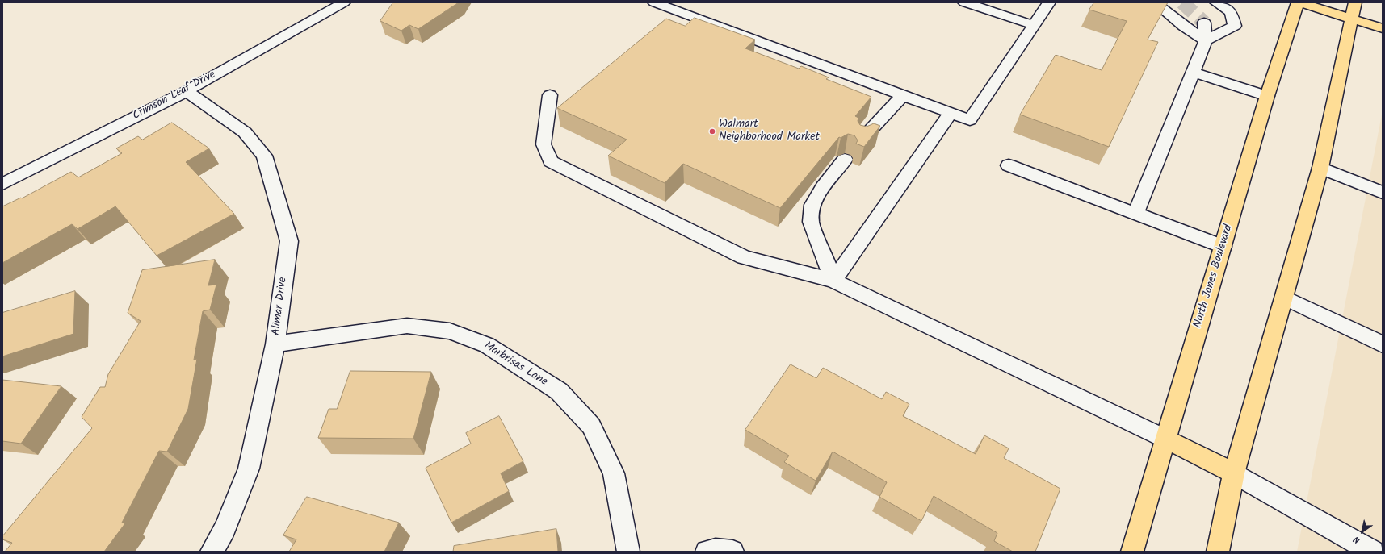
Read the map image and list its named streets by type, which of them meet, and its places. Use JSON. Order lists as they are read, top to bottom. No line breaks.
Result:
{"streets":{"main road":["North Jones Boulevard"],"street":["Crimson Leaf Drive","Alimar Drive","Marbrisas Lane"]},"crossings":[["Crimson Leaf Drive","Alimar Drive"],["Alimar Drive","Marbrisas Lane"]],"places":["Walmart Neighborhood Market"],"north":"bottom left"}
